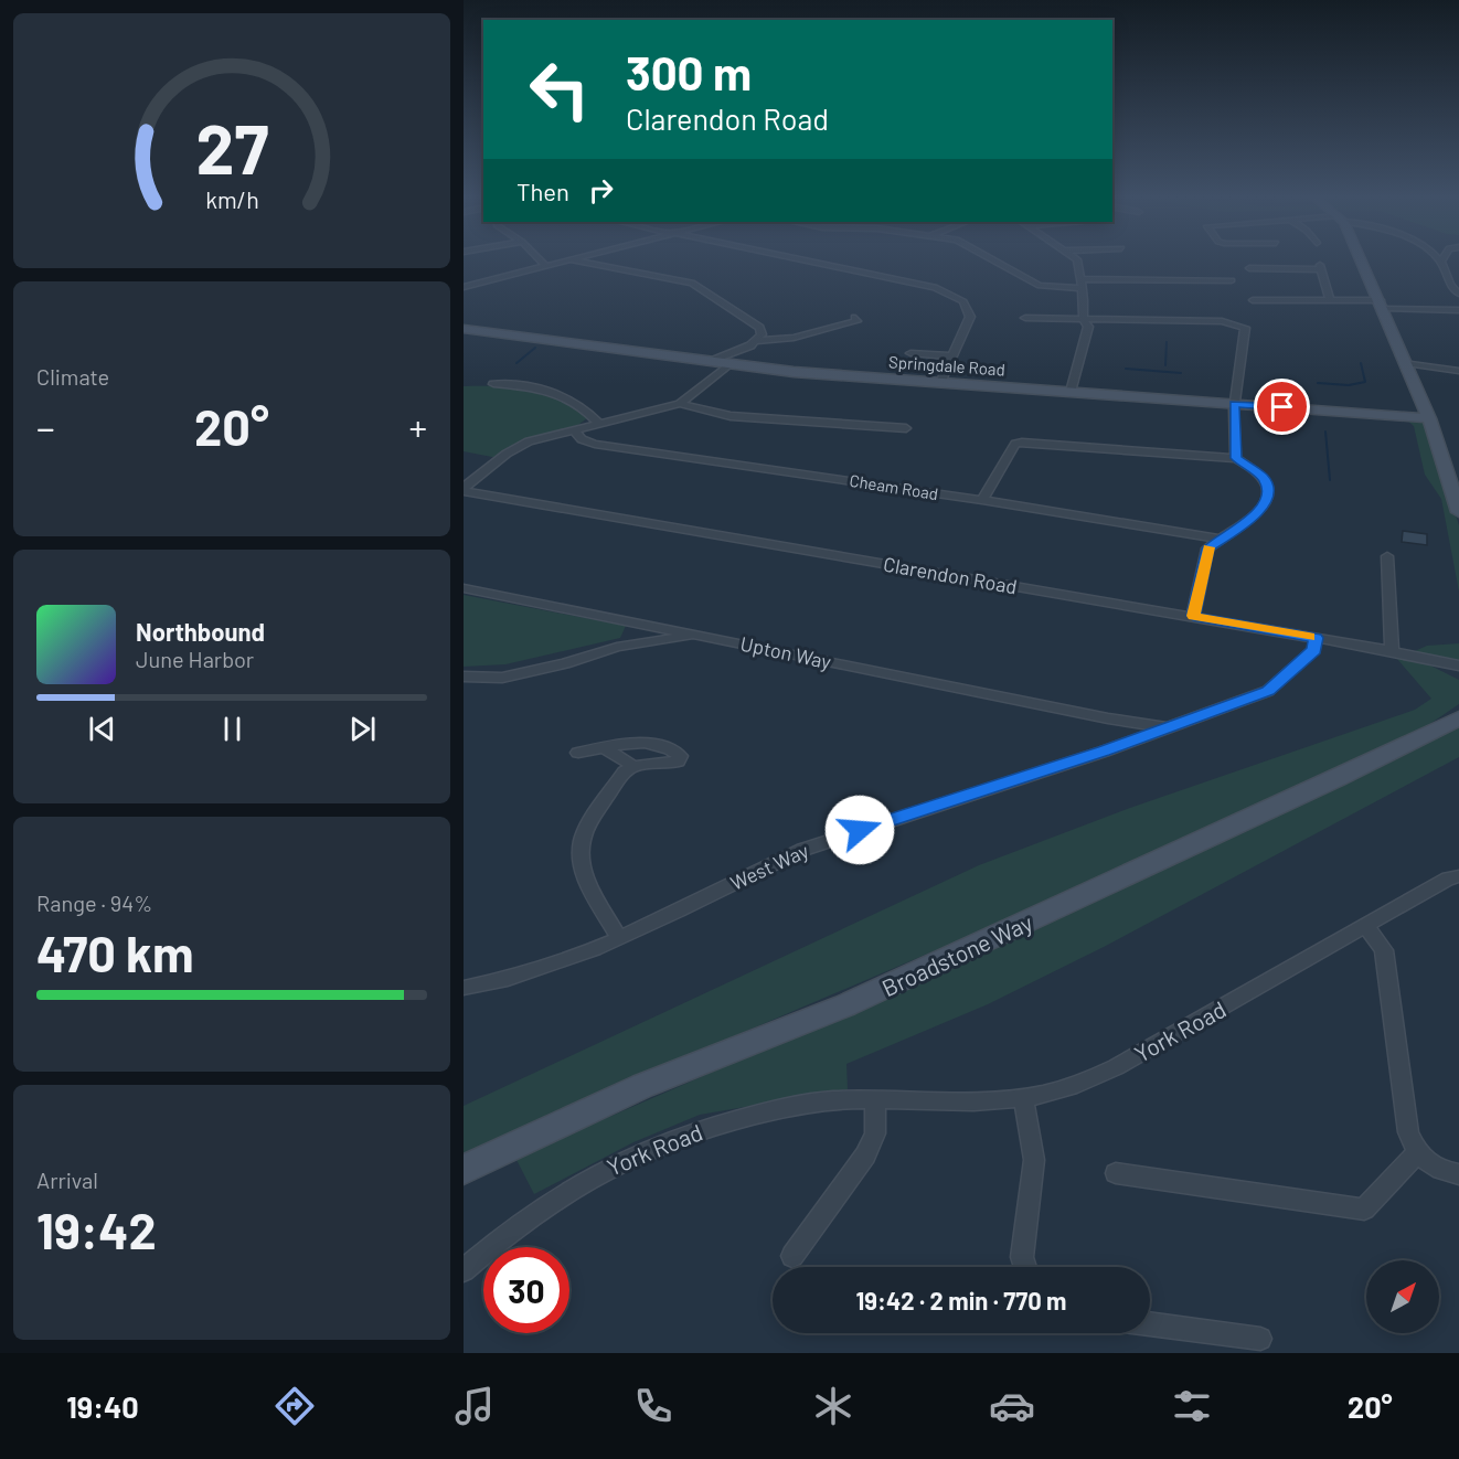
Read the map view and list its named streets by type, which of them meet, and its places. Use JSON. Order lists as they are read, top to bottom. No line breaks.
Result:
{"streets":{"street":["Springdale Road","Cheam Road","Clarendon Road","Upton Way","West Way","Broadstone Way","York Road"]},"crossings":[["Clarendon Road","West Way"],["Upton Way","West Way"]],"north":"top right","page":{"turn":["300 m","Clarendon Road"],"then":"Then","tile":["Climate",["Range · 94%","470 km"],["Arrival","19:42"]],"heat":["−","20°","+"],"song":["Northbound","June Harbor"],"limit":"30","trip":"19:42 · 2 min · 770 m","tabs":["19:40","20°"],"gauge":["27","km/h"]}}
